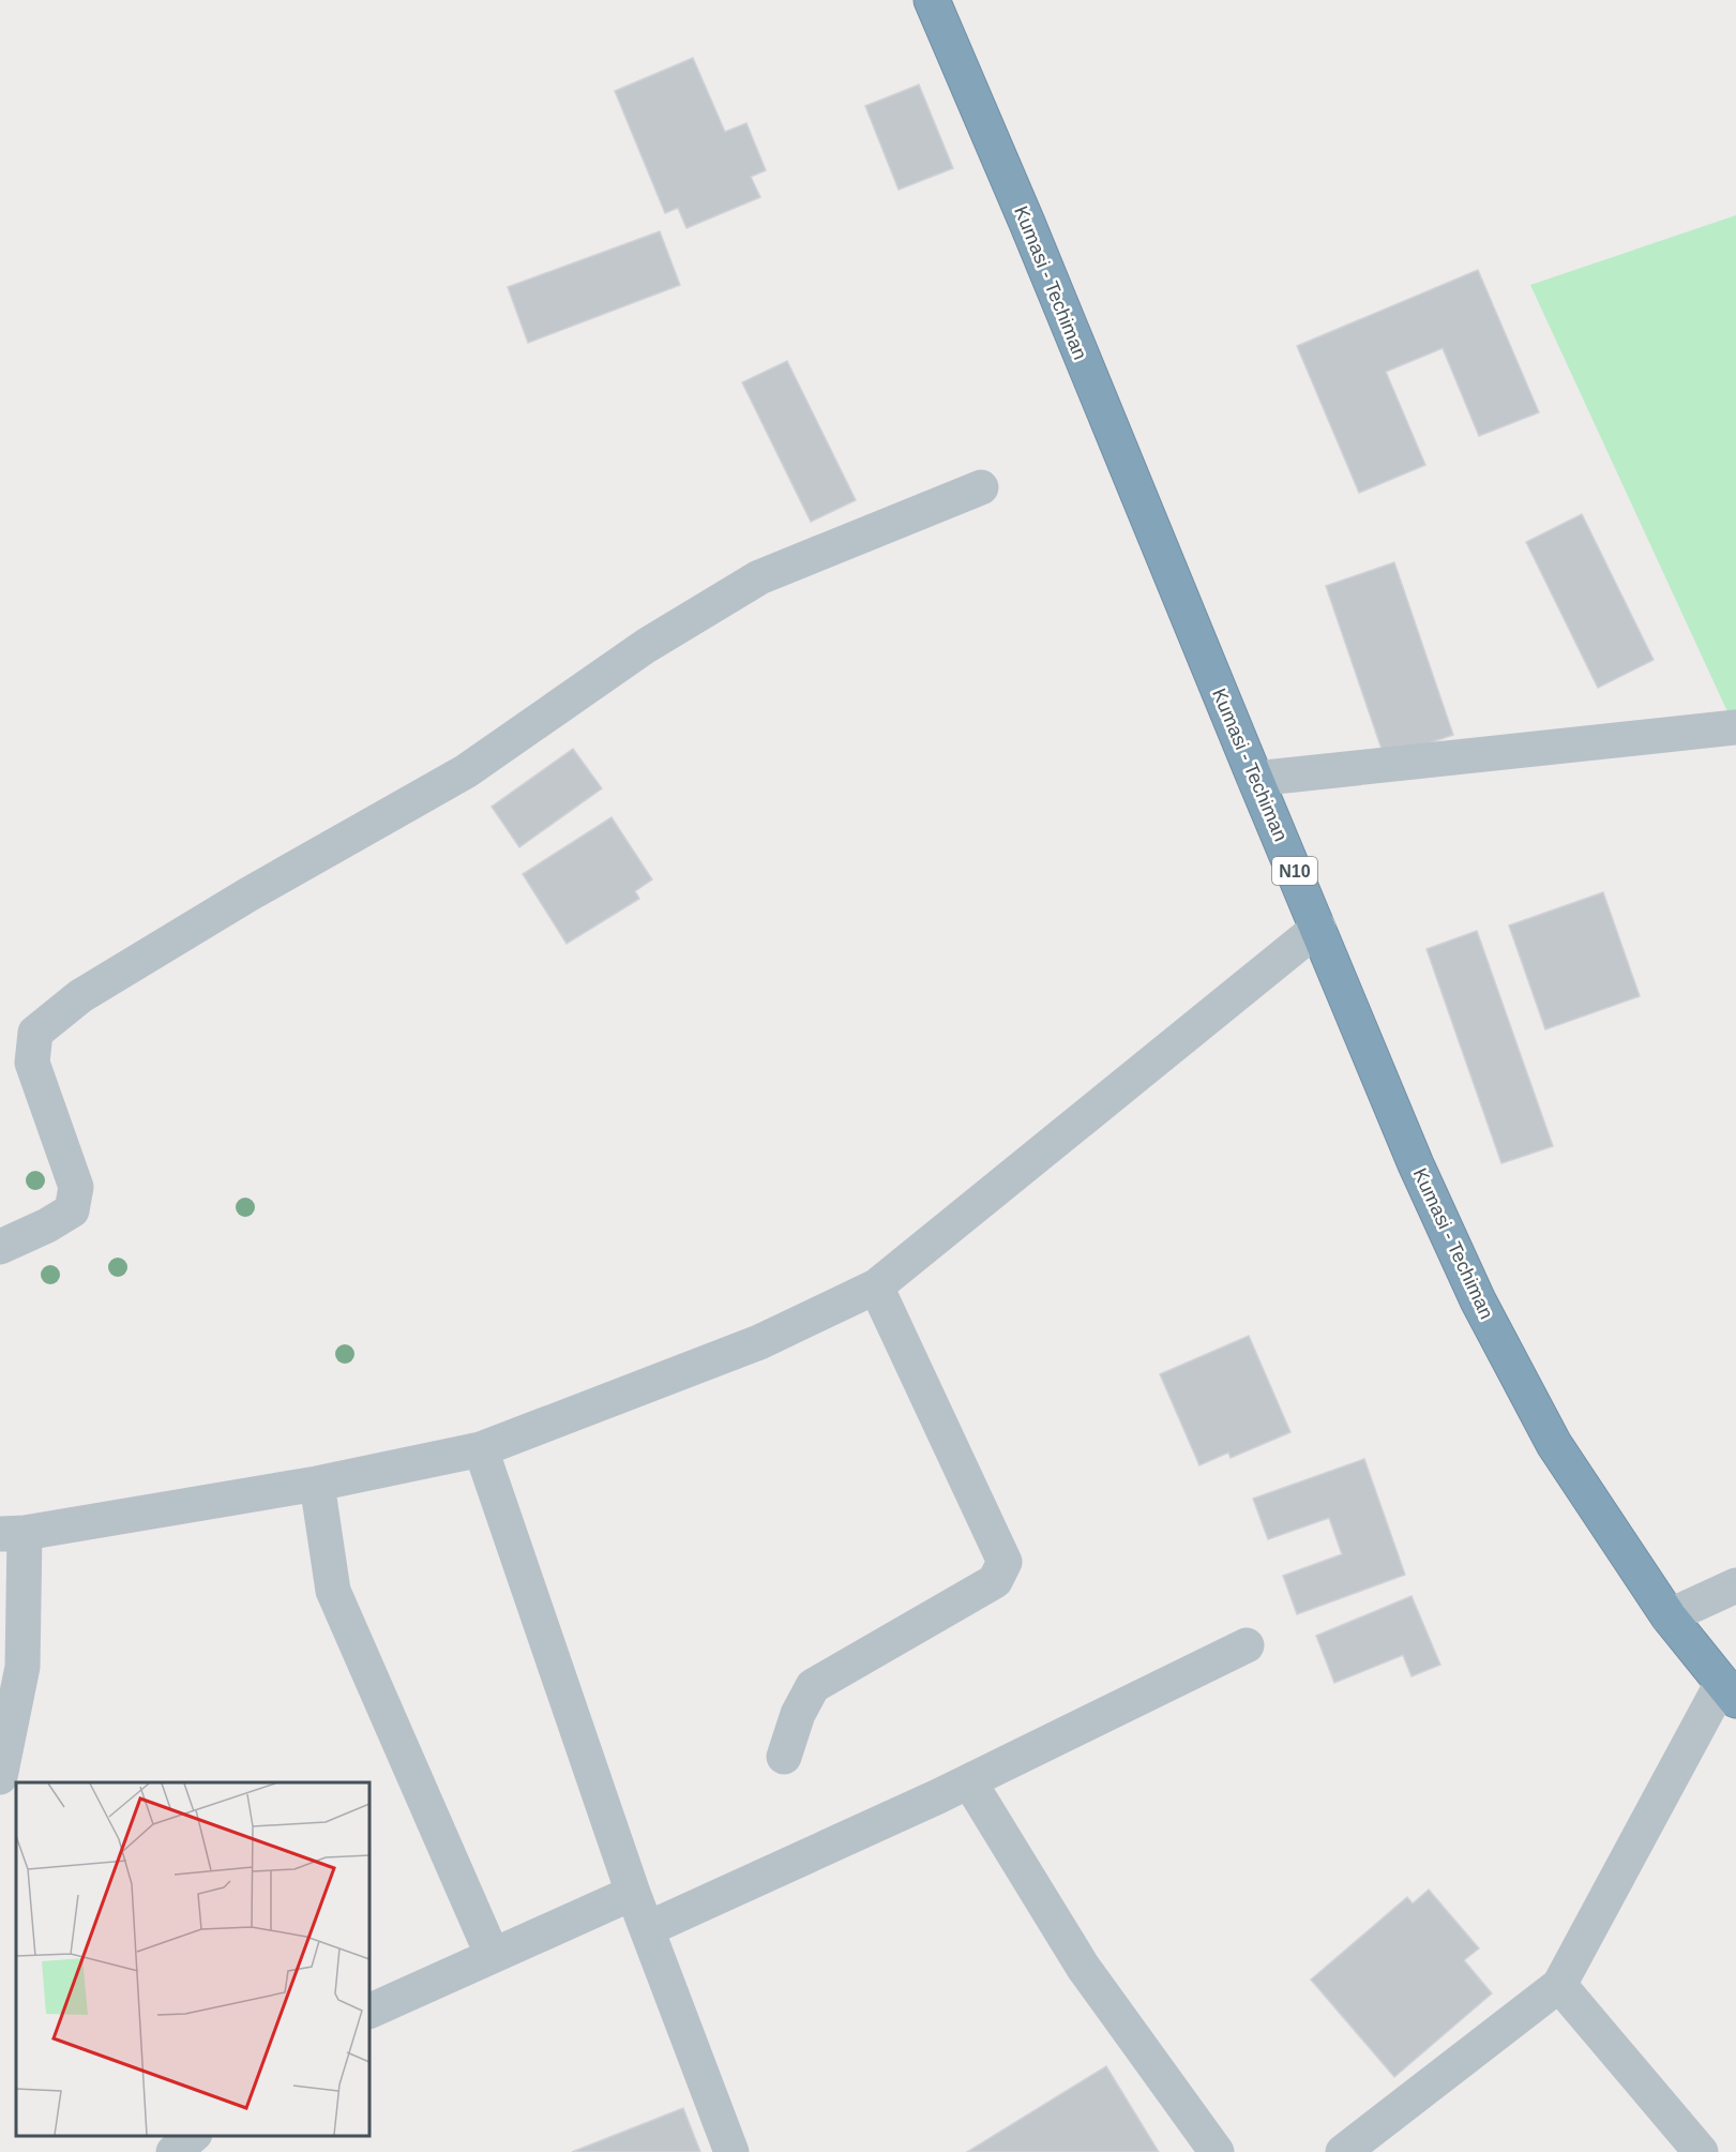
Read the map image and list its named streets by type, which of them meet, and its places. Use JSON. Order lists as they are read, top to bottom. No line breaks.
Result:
{"streets":{"highway":["Kumasi - Techiman","N10"]}}
